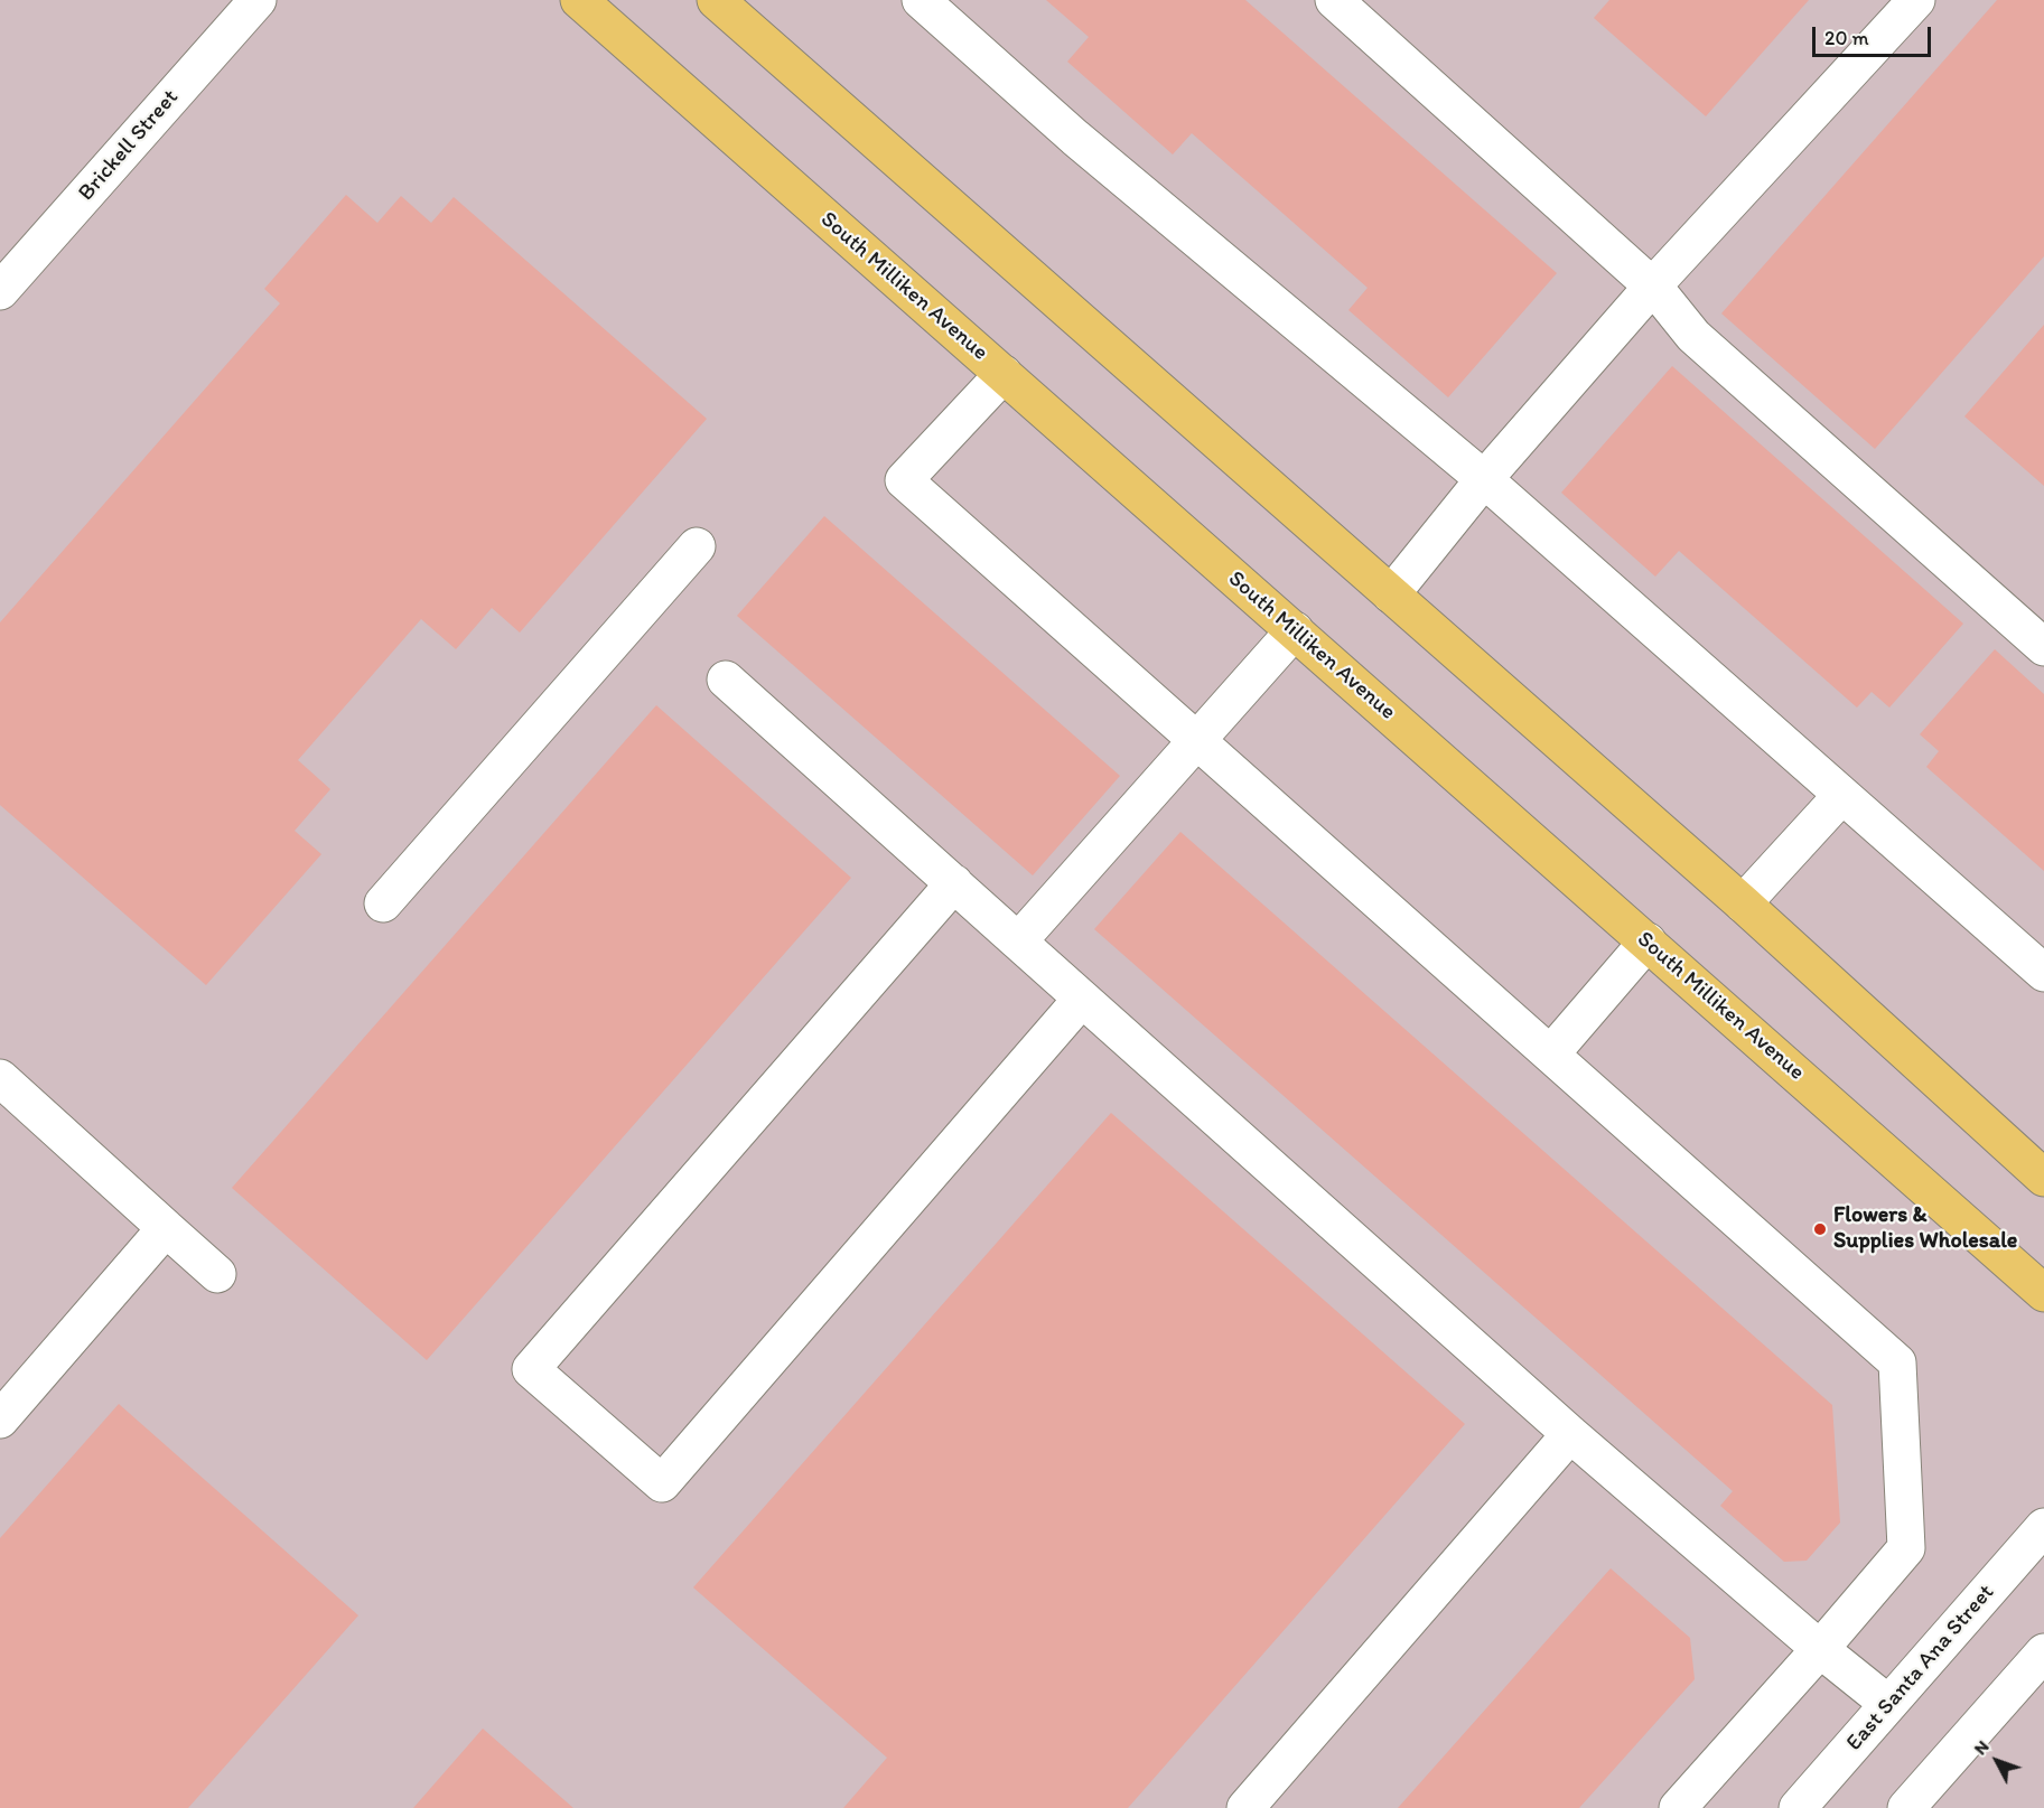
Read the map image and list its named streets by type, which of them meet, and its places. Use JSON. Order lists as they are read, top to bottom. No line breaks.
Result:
{"streets":{"main road":["South Milliken Avenue"],"street":["Brickell Street","East Santa Ana Street"]},"places":["Flowers & Supplies Wholesale"],"scale_bar":"20 m","north":"top left"}
